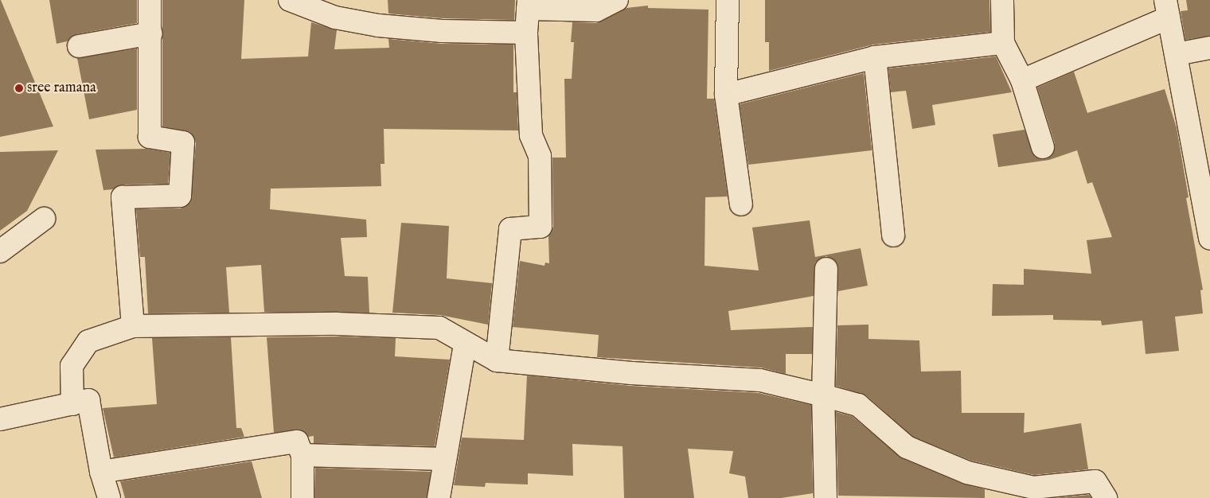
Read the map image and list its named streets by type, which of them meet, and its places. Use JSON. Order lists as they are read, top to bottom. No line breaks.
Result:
{"places":["sree ramana"]}
